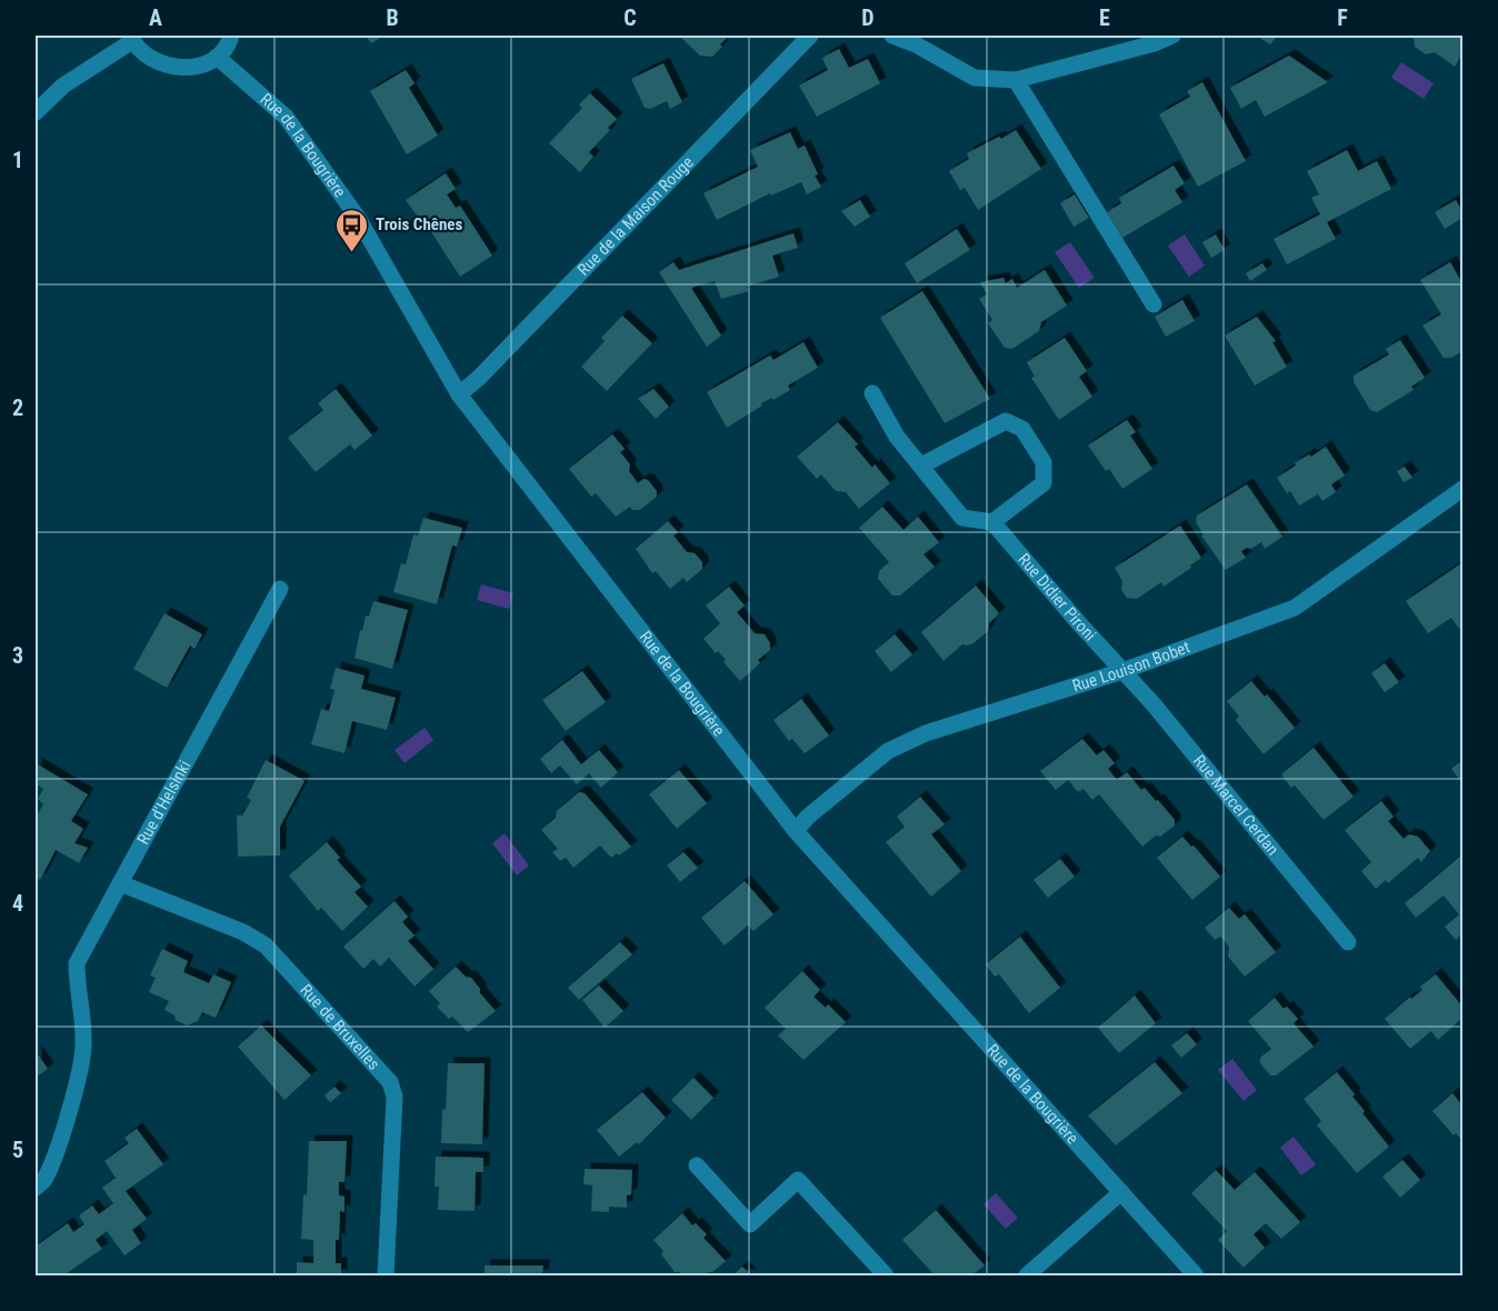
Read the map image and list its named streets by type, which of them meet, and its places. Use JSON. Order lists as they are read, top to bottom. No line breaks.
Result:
{"streets":{"street":["Rue de la Bougrière","Rue de la Maison Rouge","Rue Didier Pironi","Rue Louison Bobet","Rue d'Helsinki","Rue Marcel Cerdan","Rue de Bruxelles"]},"crossings":[["Rue de la Bougrière","Rue de la Maison Rouge"],["Rue de la Bougrière","Rue Louison Bobet"],["Rue Didier Pironi","Rue Louison Bobet"],["Rue Didier Pironi","Rue Marcel Cerdan"],["Rue Louison Bobet","Rue Marcel Cerdan"],["Rue d'Helsinki","Rue de Bruxelles"]],"places":{"bus stop":["Trois Chênes"]},"grid":{"columns":["A","B","C","D","E","F"],"rows":["1","2","3","4","5"]}}
